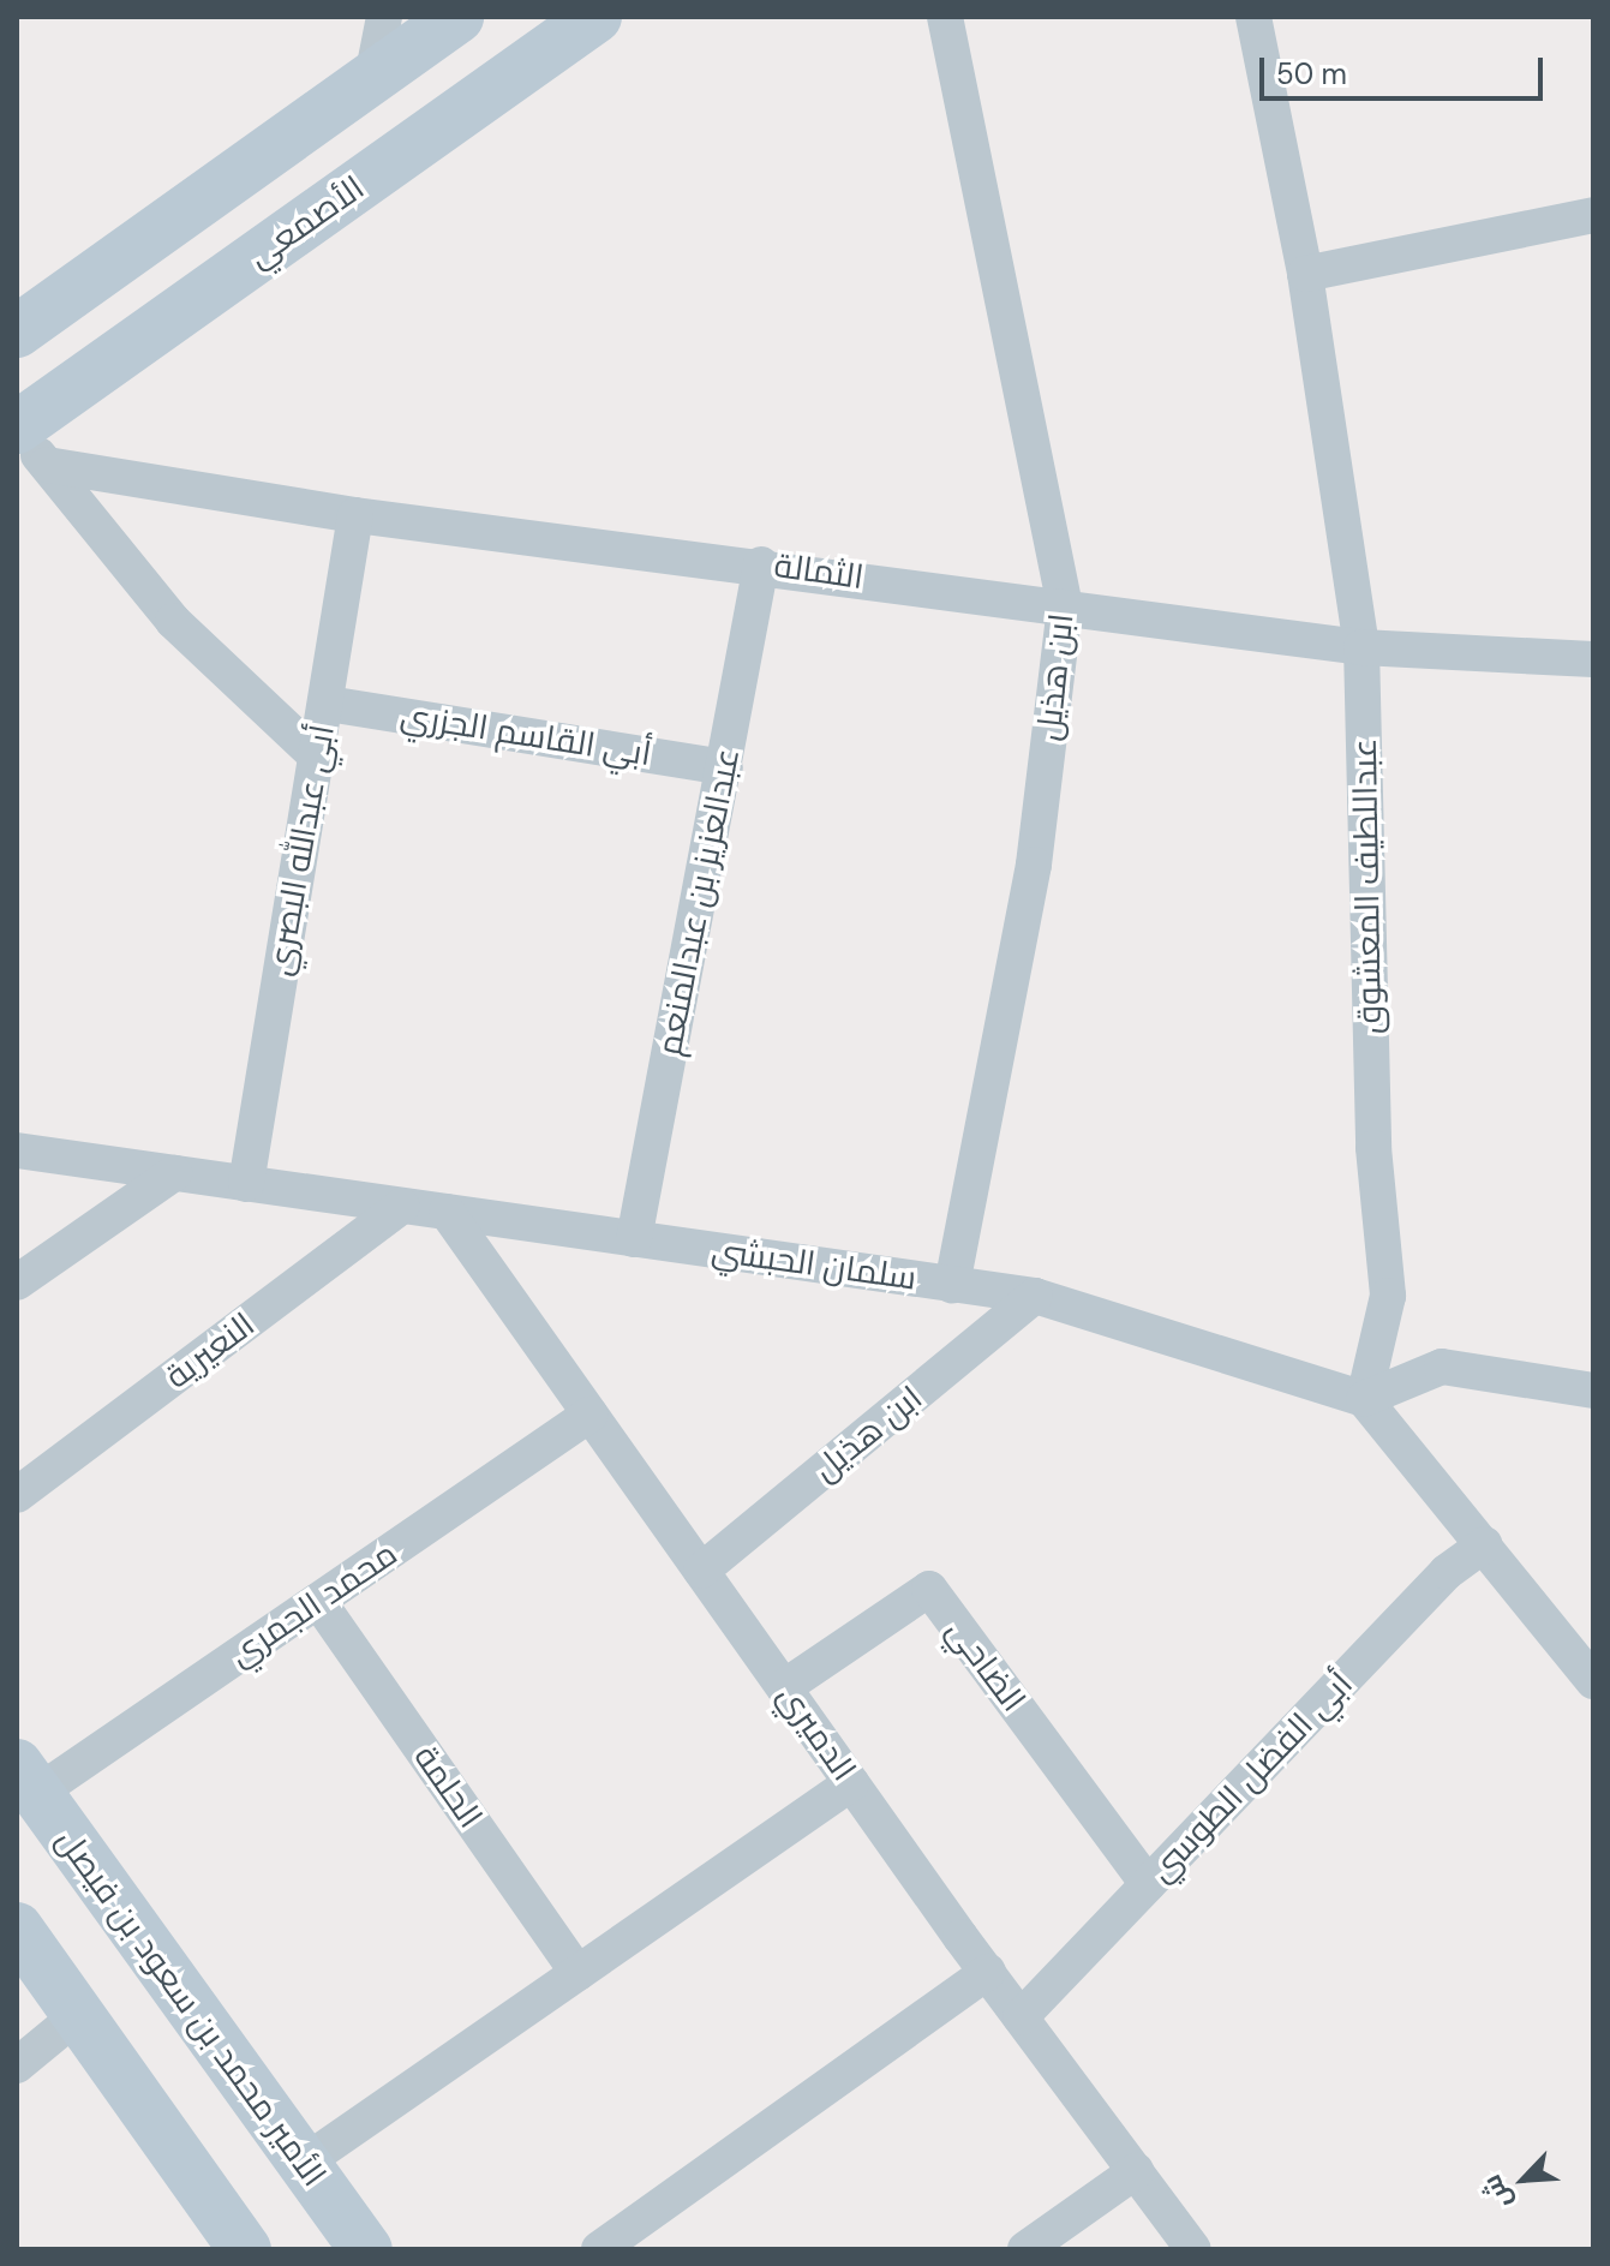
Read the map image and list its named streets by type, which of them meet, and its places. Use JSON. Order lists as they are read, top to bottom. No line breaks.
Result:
{"streets":{"street":["الأصمعي","الثمالة","ابن هذيل","أبي القاسم الجزري","أبي عبدالله البصري","عبداللطيف المعشوق","عبدالعزيز بن عبدالمنعم","سلمان الحبشي","النعيرية","محمد الجمري","الضاحي","الدميري","أبي الفضل الطوسي","الحلمة","الأمير محمد بن سعود بن فيصل"]},"crossings":[["الأصمعي","الثمالة"],["الثمالة","ابن هذيل"],["الثمالة","أبي عبدالله البصري"],["الثمالة","عبداللطيف المعشوق"],["الثمالة","عبدالعزيز بن عبدالمنعم"],["ابن هذيل","سلمان الحبشي"],["ابن هذيل","الدميري"],["أبي القاسم الجزري","أبي عبدالله البصري"],["أبي القاسم الجزري","عبدالعزيز بن عبدالمنعم"],["أبي عبدالله البصري","سلمان الحبشي"],["عبداللطيف المعشوق","سلمان الحبشي"],["عبدالعزيز بن عبدالمنعم","سلمان الحبشي"],["سلمان الحبشي","النعيرية"],["سلمان الحبشي","الدميري"],["محمد الجمري","الدميري"],["محمد الجمري","الحلمة"],["محمد الجمري","الأمير محمد بن سعود بن فيصل"],["الضاحي","الدميري"],["الضاحي","أبي الفضل الطوسي"],["الدميري","أبي الفضل الطوسي"]],"scale_bar":"50 m","north":"bottom left"}
